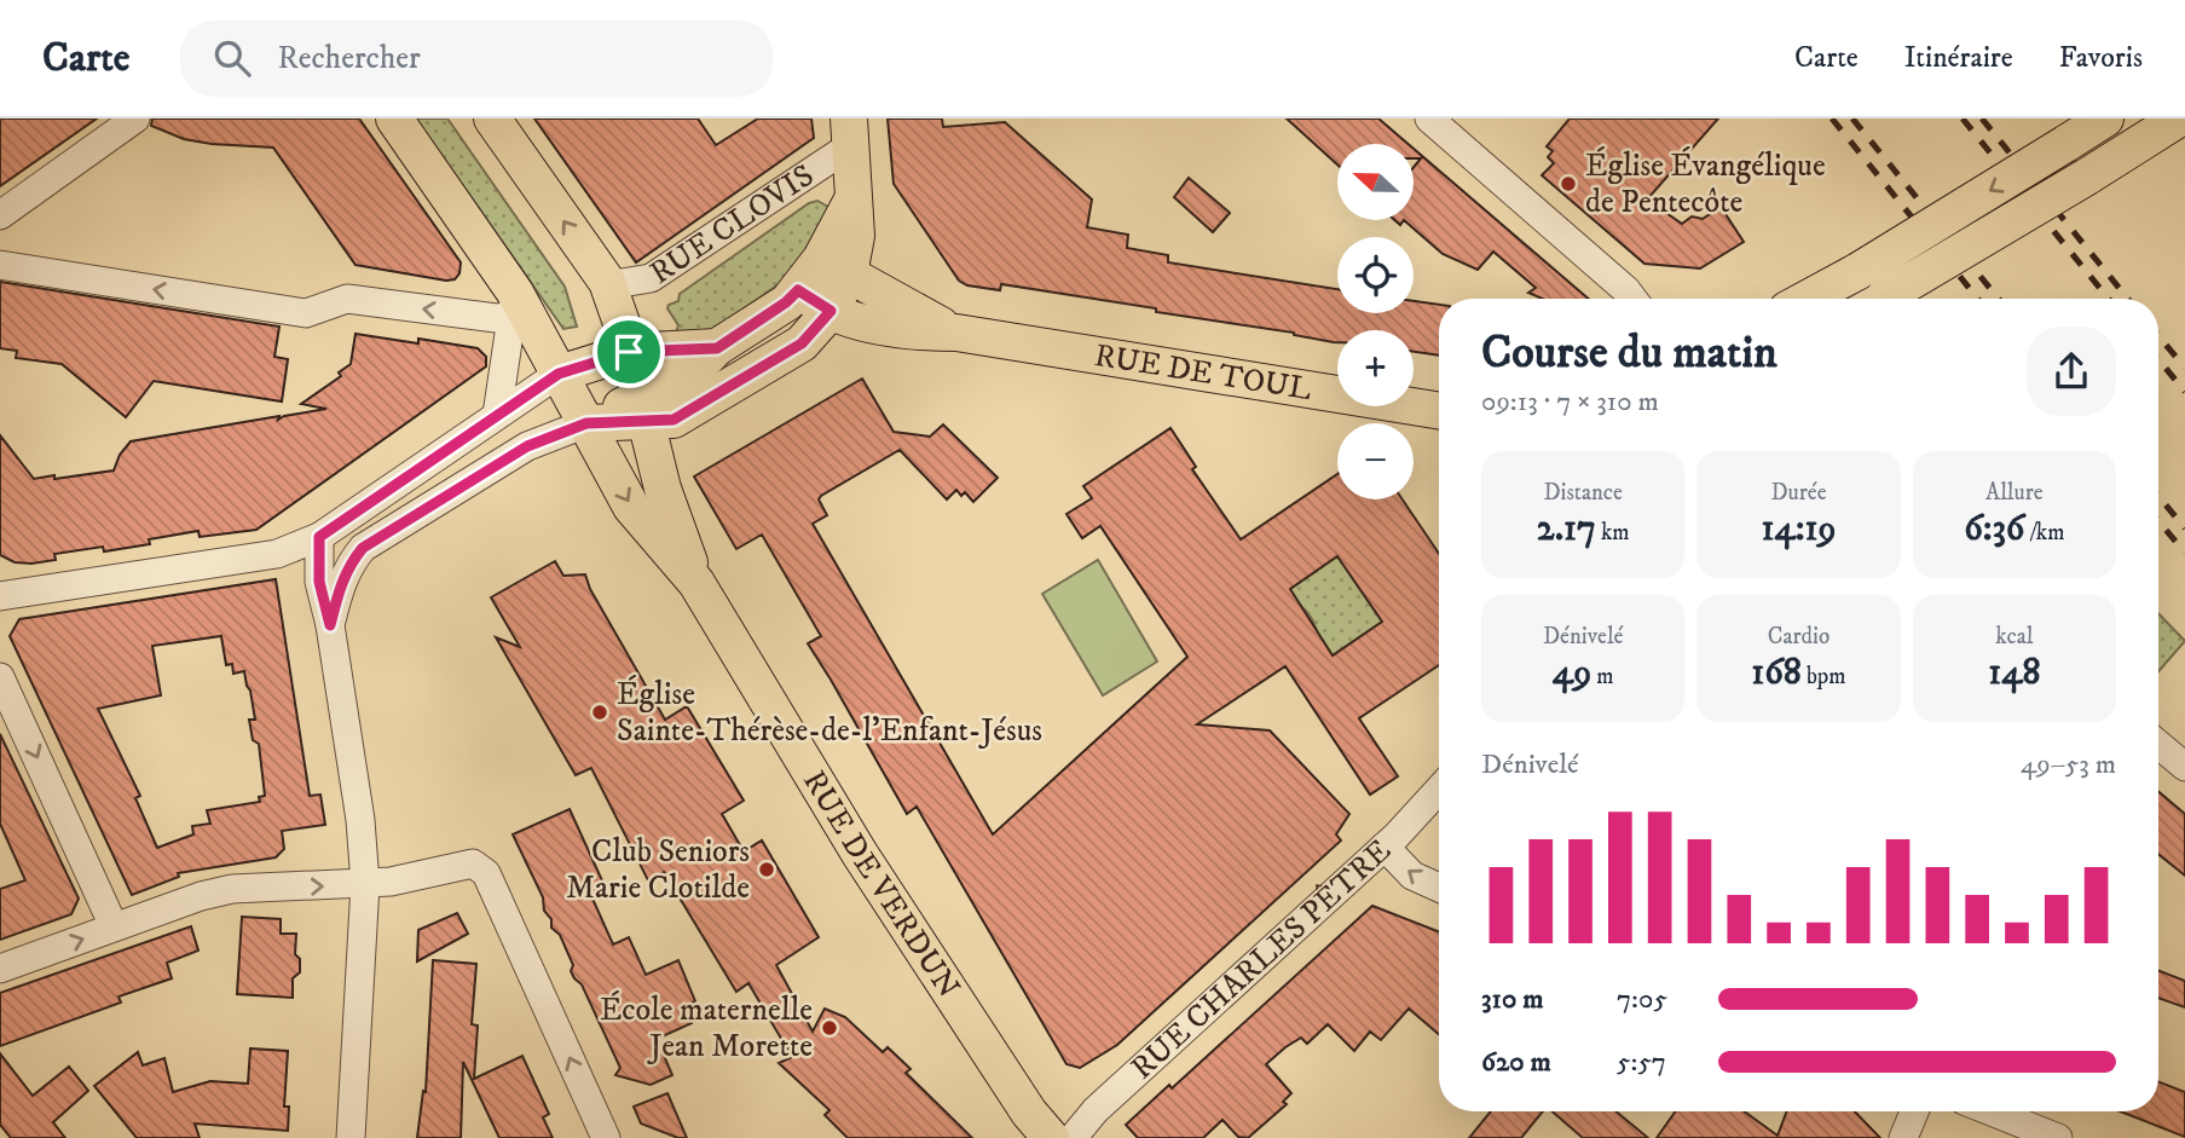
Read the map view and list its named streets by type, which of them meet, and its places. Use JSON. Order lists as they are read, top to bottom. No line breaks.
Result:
{"streets":{"main road":["RUE CLOVIS","RUE DE TOUL","RUE DE VERDUN"],"street":["RUE CHARLES PÊTRE"]},"crossings":[["RUE CLOVIS","RUE DE TOUL"],["RUE CLOVIS","RUE DE VERDUN"]],"places":["Église Évangélique de Pentecôte","Église Sainte-Thérèse-de-l'Enfant-Jésus","Club Seniors Marie Clotilde","École maternelle Jean Morette"],"north":"left","page":{"header":"Carte","search":"Rechercher","nav":["Carte","Itinéraire","Favoris"],"map_buttons":["+","−"],"heading":["Course du matin","09:13 · 7 × 310 m"],"stats":[["Distance","2.17 km"],["Durée","14:19"],["Allure","6:36 /km"],["Dénivelé","49 m"],["Cardio","168 bpm"],["kcal","148"]],"chart":["Dénivelé","49–53 m"],"list":[{"name":"310 m","note":"7:05"},{"name":"620 m","note":"5:57"}]}}
